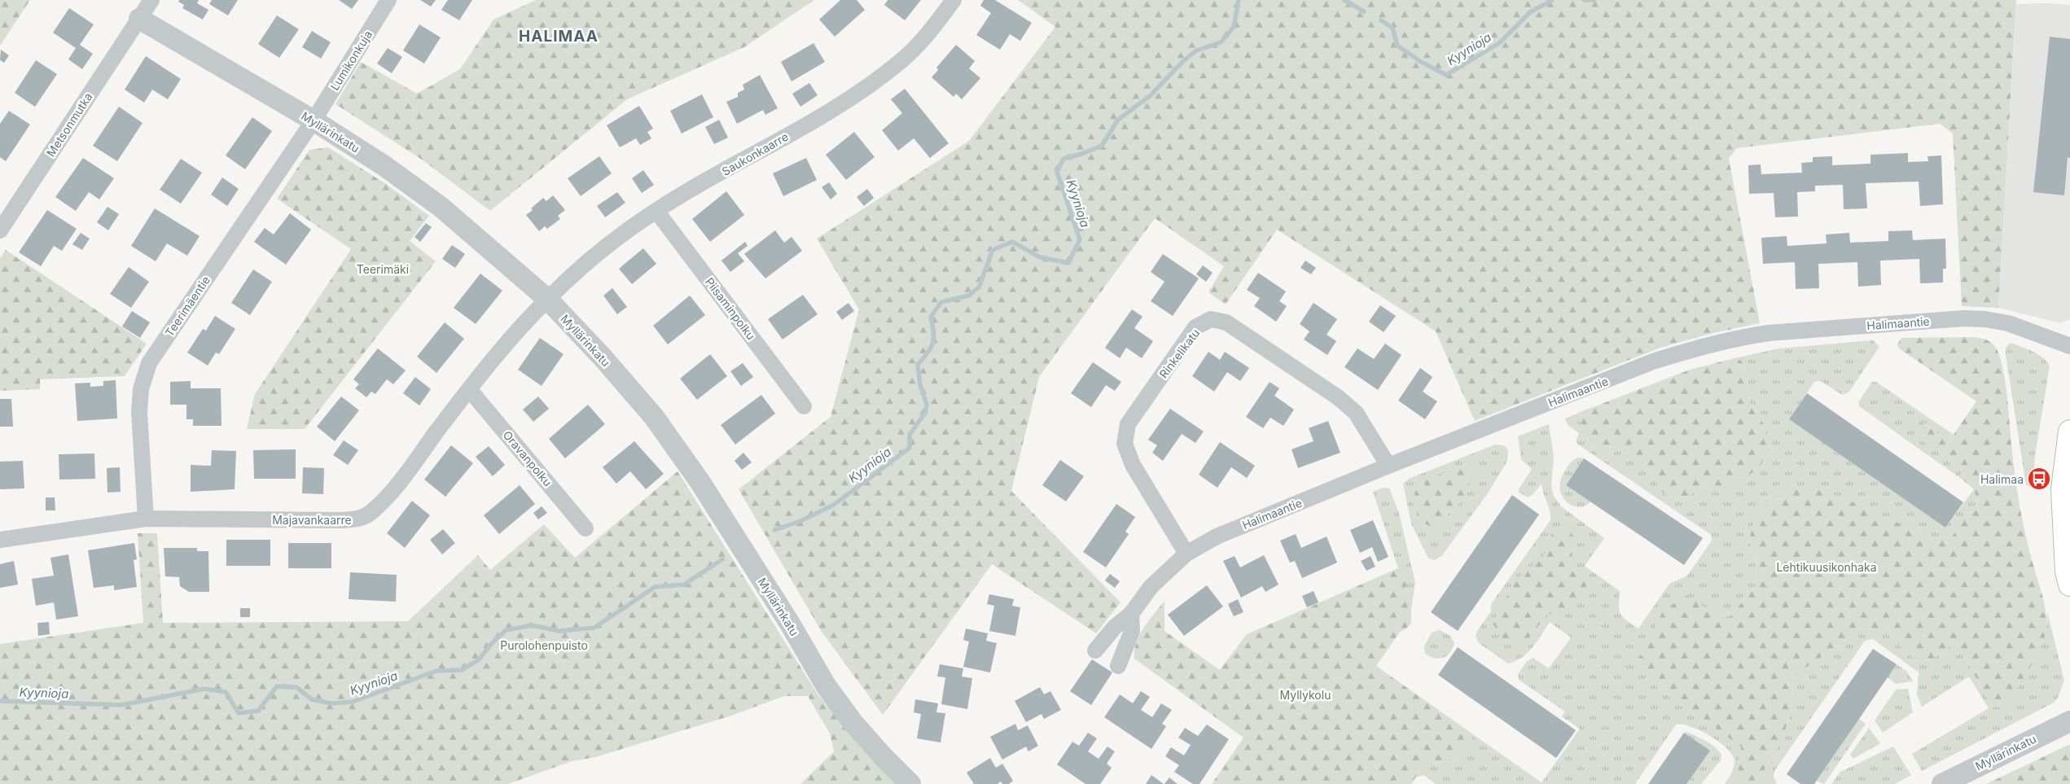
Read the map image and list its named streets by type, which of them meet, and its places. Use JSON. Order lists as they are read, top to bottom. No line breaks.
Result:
{"streets":{"street":["Lumikonkuja","Metsonmutka","Myllärinkatu","Saukonkaarre","Teerimäentie","Piisaminpolku","Halimaantie","Rinkelikatu","Oravanpolku","Majavankaarre"]},"crossings":[["Lumikonkuja","Myllärinkatu"],["Lumikonkuja","Teerimäentie"],["Metsonmutka","Myllärinkatu"],["Myllärinkatu","Saukonkaarre"],["Myllärinkatu","Teerimäentie"],["Myllärinkatu","Majavankaarre"],["Saukonkaarre","Piisaminpolku"],["Saukonkaarre","Majavankaarre"],["Teerimäentie","Majavankaarre"],["Halimaantie","Rinkelikatu"],["Oravanpolku","Majavankaarre"]],"districts":["HALIMAA"],"water":["Kyynioja"],"parks":["Teerimäki","Lehtikuusikonhaka","Purolohenpuisto","Myllykolu"],"places":{"bus stop":["Halimaa"]}}
